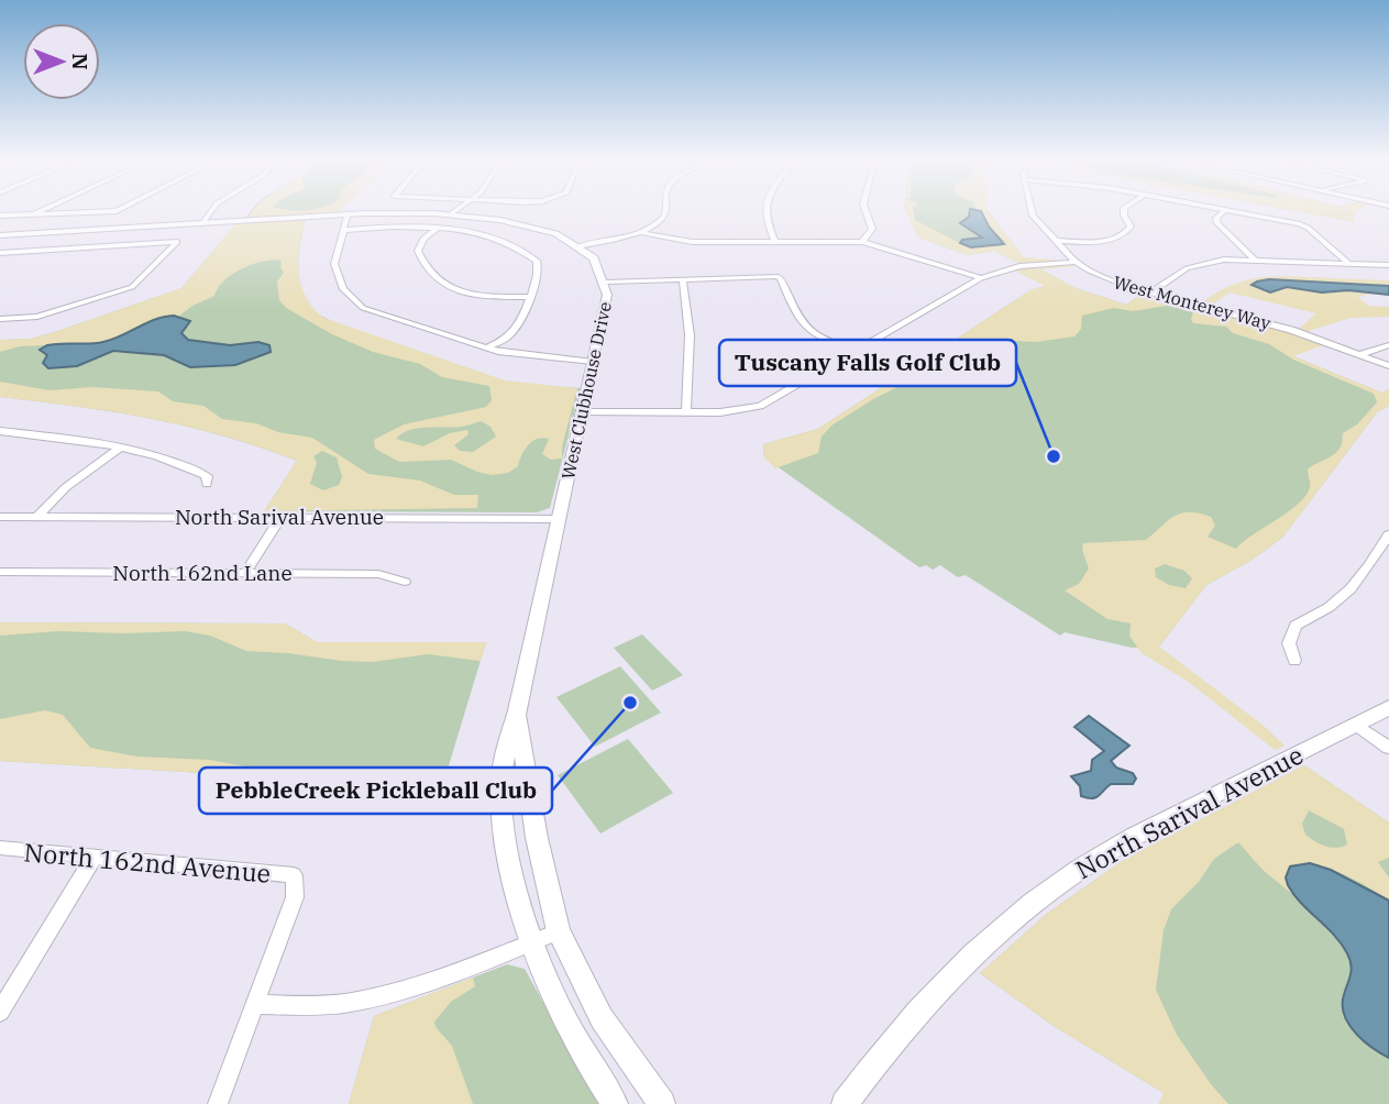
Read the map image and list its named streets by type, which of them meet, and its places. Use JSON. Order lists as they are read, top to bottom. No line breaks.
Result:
{"streets":{"street":["West Monterey Way","West Clubhouse Drive","North Sarival Avenue","North 162nd Lane","North 162nd Avenue"]},"crossings":[["West Clubhouse Drive","North Sarival Avenue"]],"places":["Tuscany Falls Golf Club","PebbleCreek Pickleball Club"],"north":"right"}
